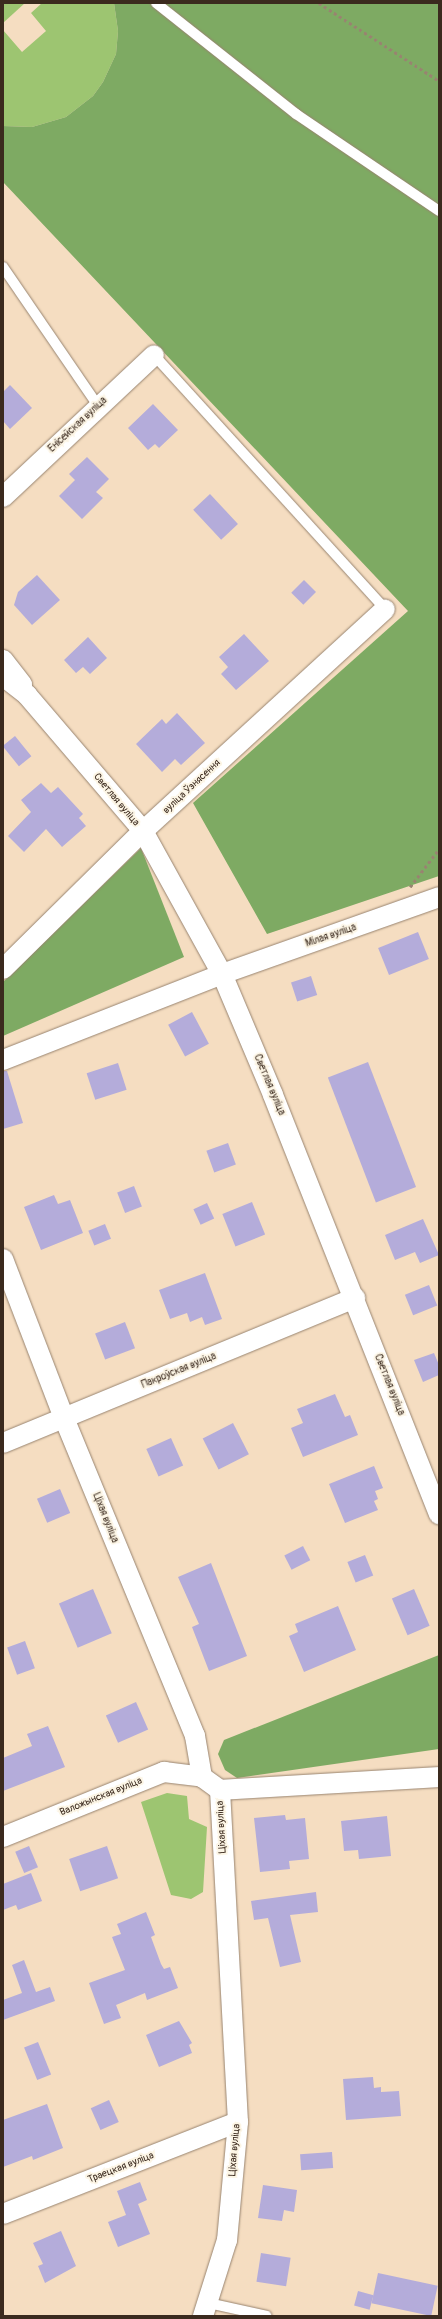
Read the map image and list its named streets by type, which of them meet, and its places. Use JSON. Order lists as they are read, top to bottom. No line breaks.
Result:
{"streets":{"street":["Енісейская вуліца","вуліца Ўзнясення","Светлая вуліца","Мілая вуліца","Пакроўская вуліца","Ціхая вуліца","Валожынская вуліца","Траецкая вуліца"]},"crossings":[["вуліца Ўзнясення","Светлая вуліца"],["Светлая вуліца","Мілая вуліца"],["Светлая вуліца","Пакроўская вуліца"],["Пакроўская вуліца","Ціхая вуліца"],["Ціхая вуліца","Валожынская вуліца"],["Ціхая вуліца","Траецкая вуліца"]]}
